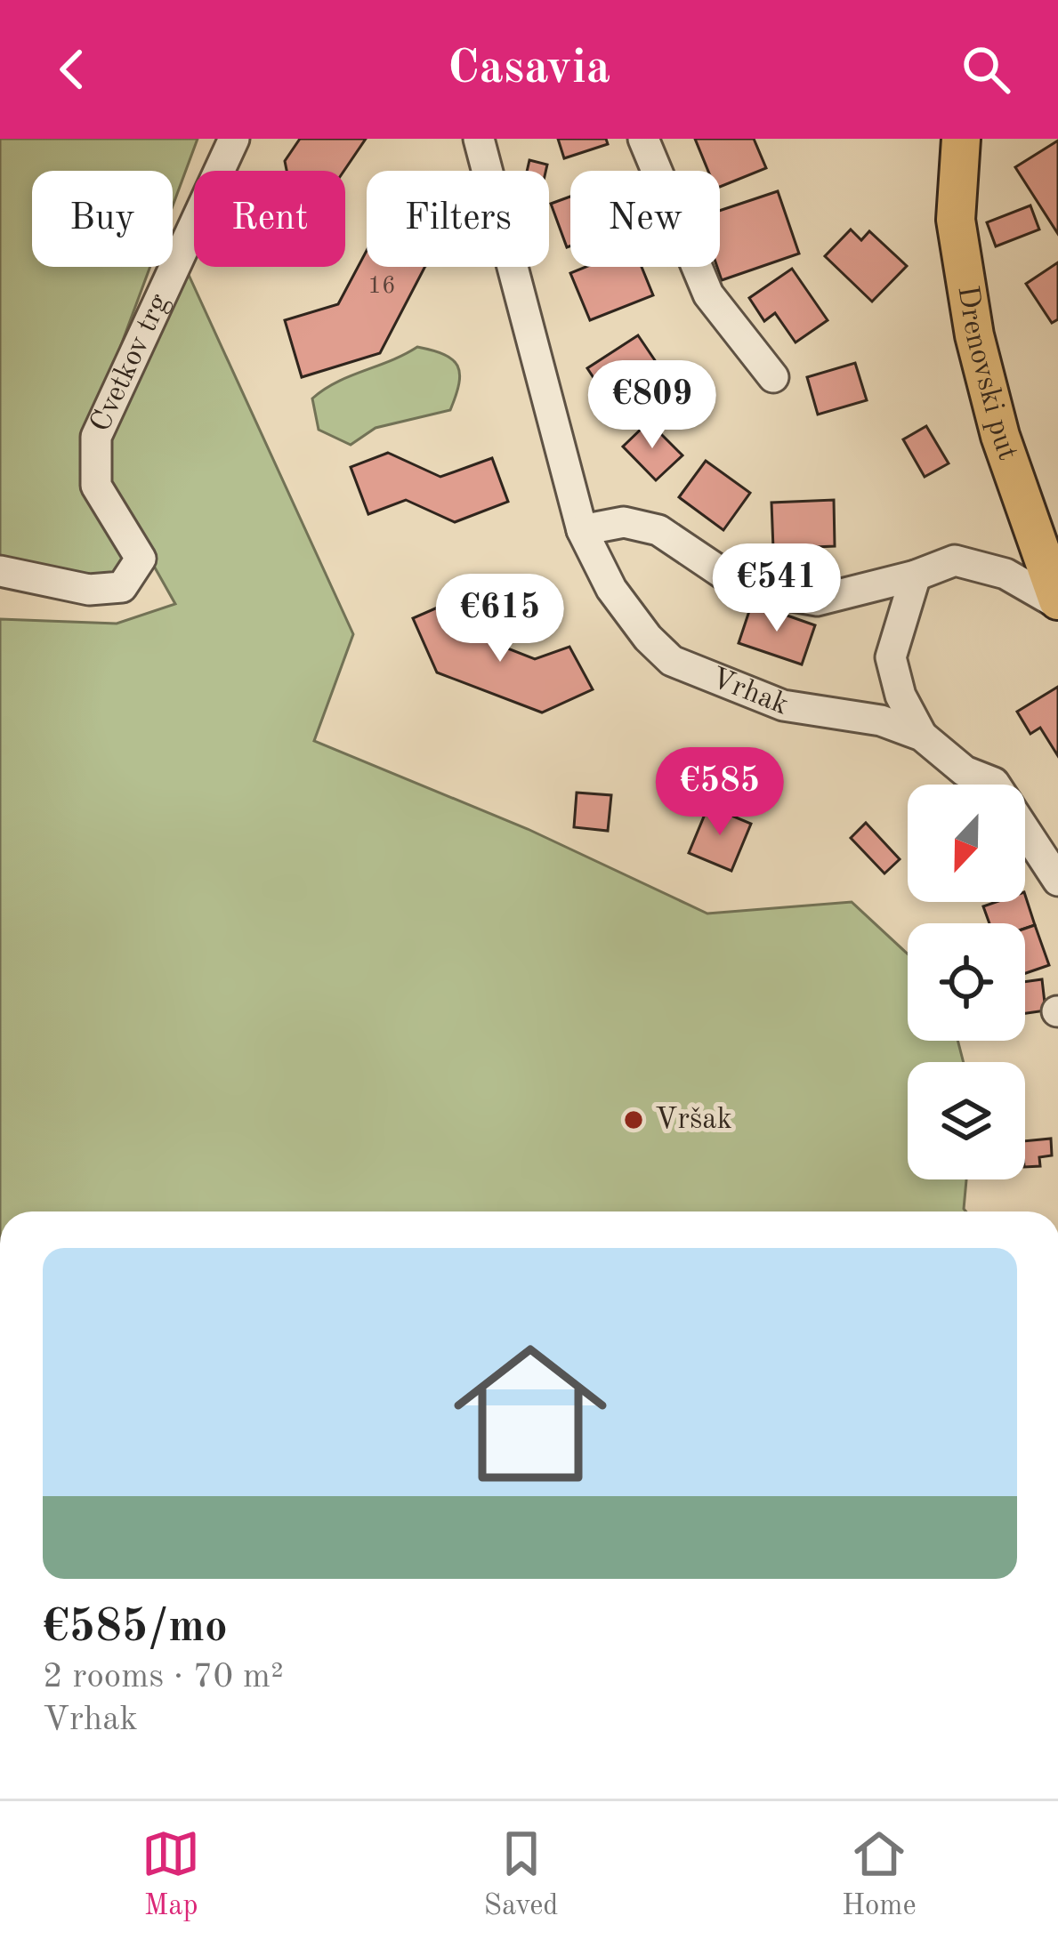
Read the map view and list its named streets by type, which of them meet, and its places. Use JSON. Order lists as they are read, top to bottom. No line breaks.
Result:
{"streets":{"main road":["Drenovski put"],"street":["Cvetkov trg","Vrhak"]},"places":["Vršak"],"house_numbers":["16"],"north":"bottom","page":{"header":"Casavia","chip":["Buy","Rent","Filters","New"],"price":["€809","€541","€615","€585"],"list":[{"name":"€585/mo","note":"2 rooms · 70 m² · Vrhak"}],"tabs":["Map","Saved","Home"]}}
